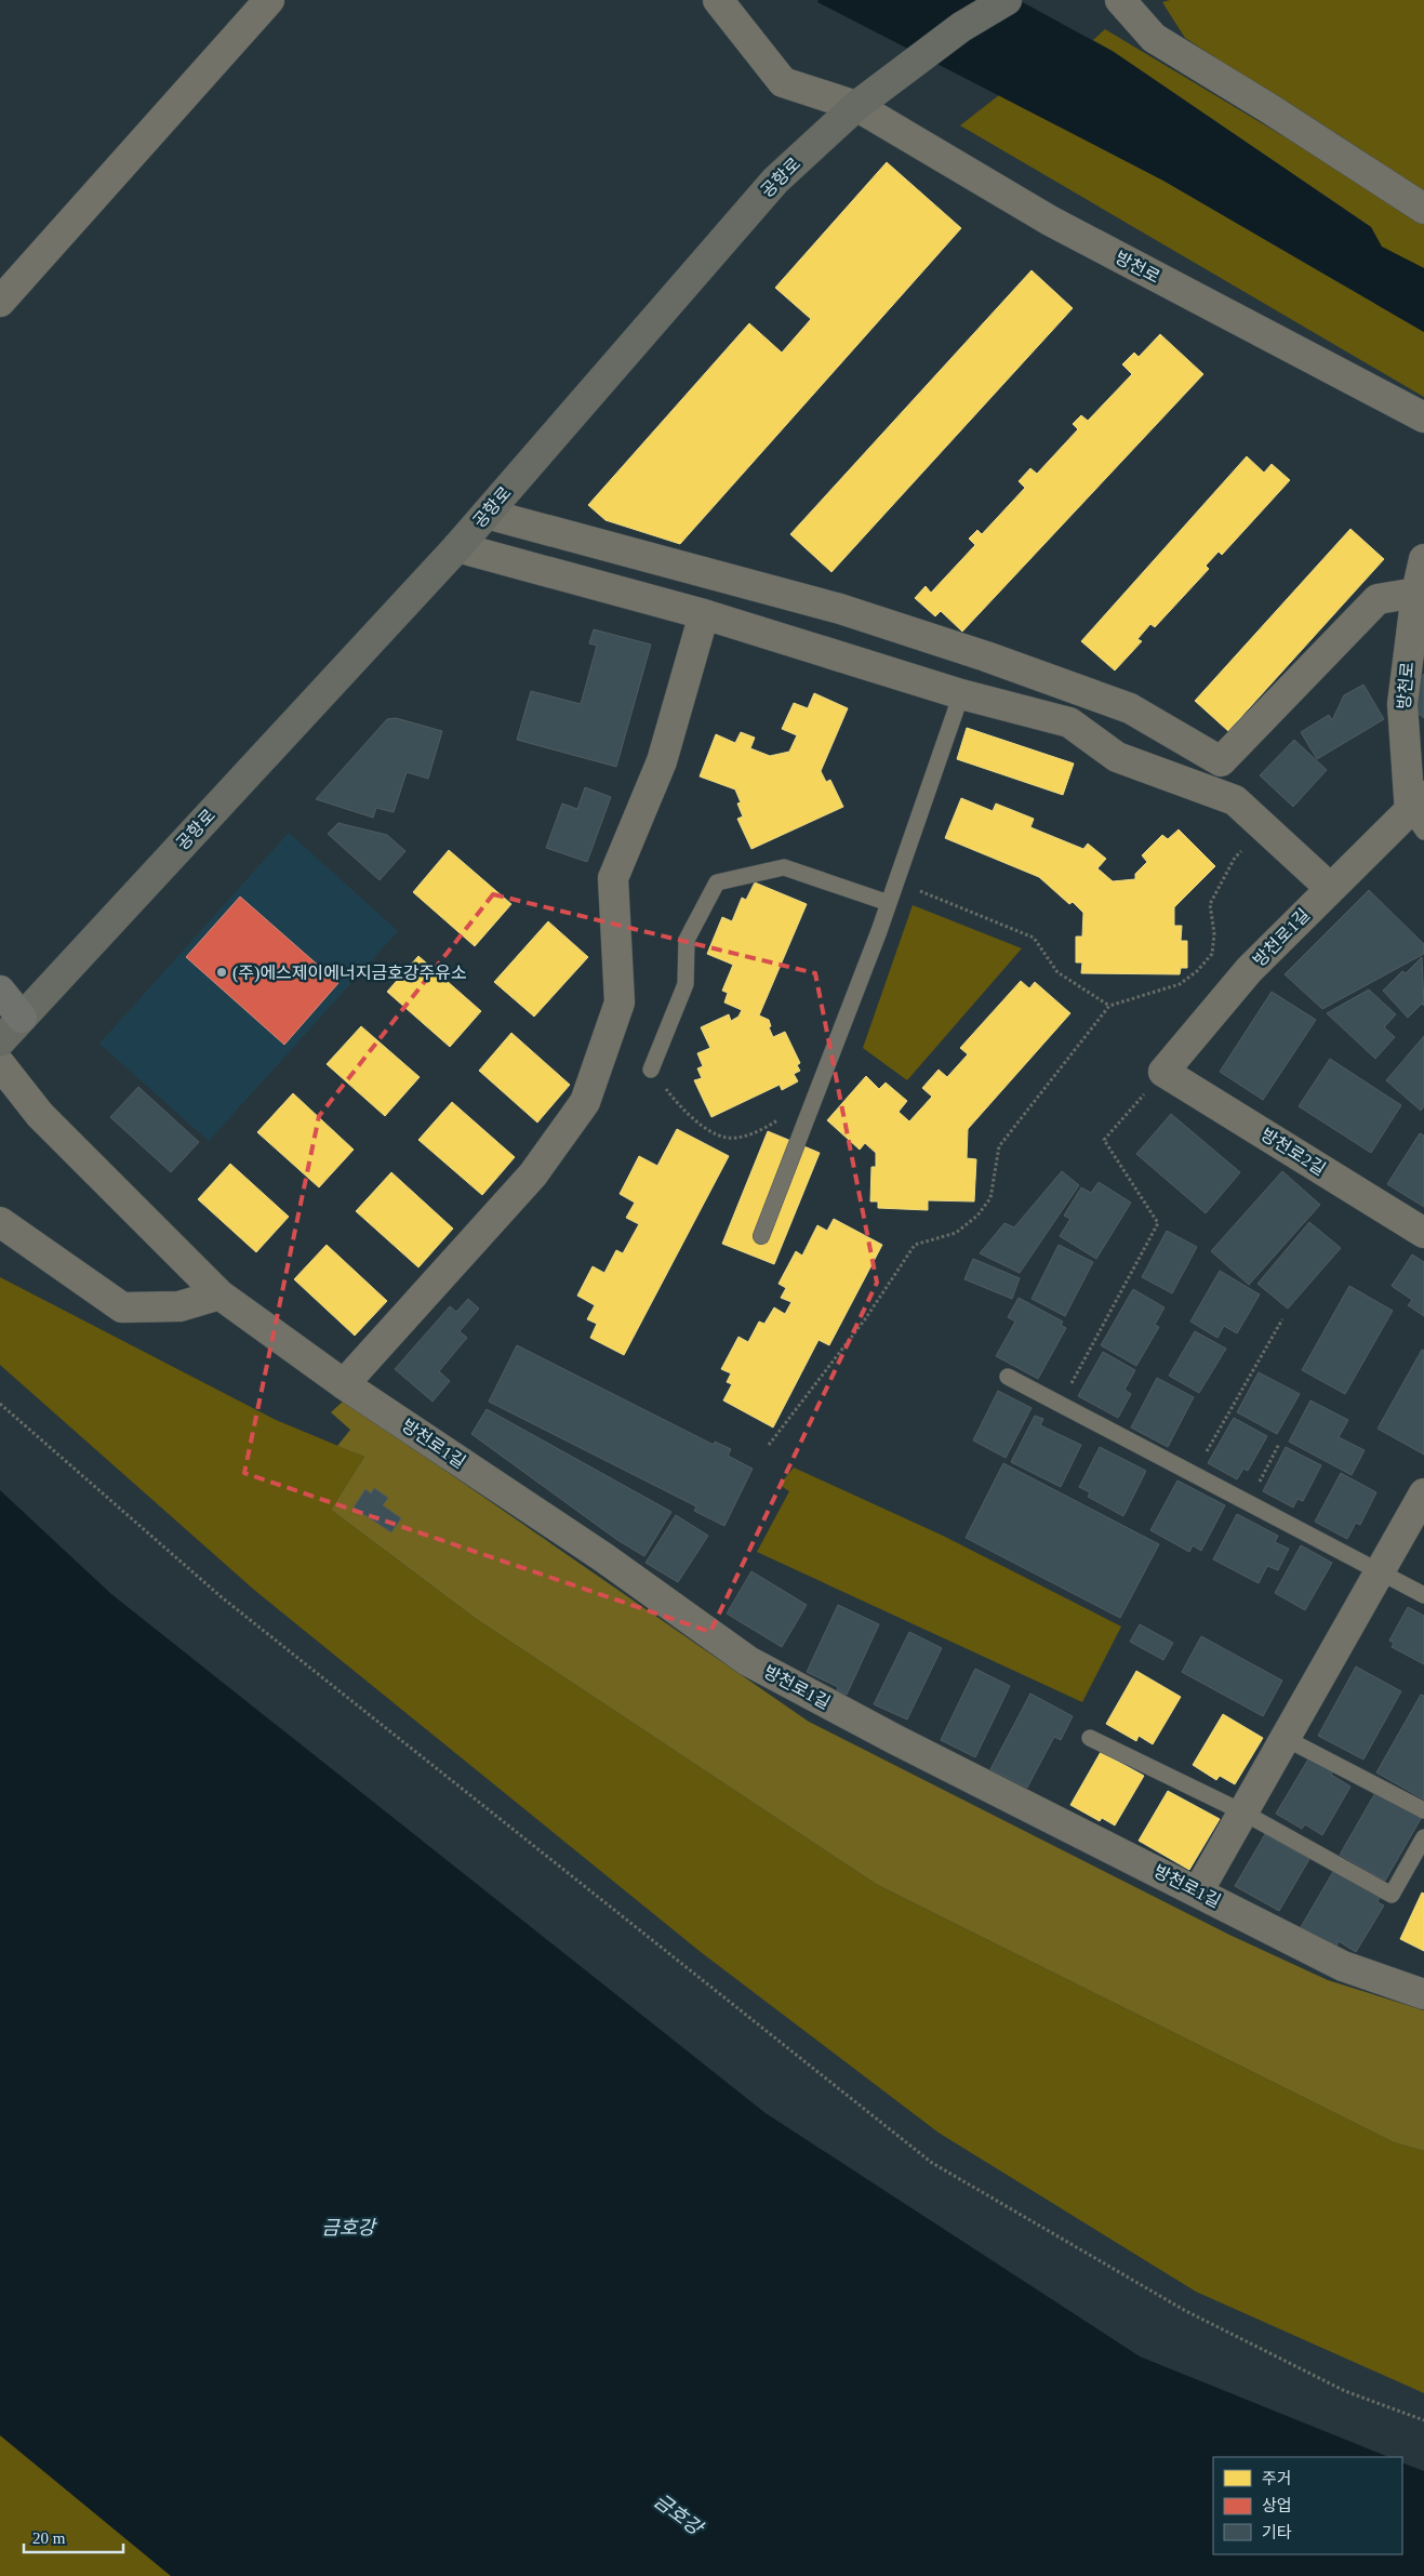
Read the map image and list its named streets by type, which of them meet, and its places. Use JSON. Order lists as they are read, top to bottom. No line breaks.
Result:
{"streets":{"main road":["공항로"],"street":["방천로","방천로1길","방천로2길"]},"crossings":[["공항로","방천로"],["방천로","방천로1길"],["방천로1길","방천로2길"]],"water":["금호강"],"places":["(주)에스제이에너지금호강주유소"],"legend":["주거","상업","기타"],"scale_bar":"20 m"}
